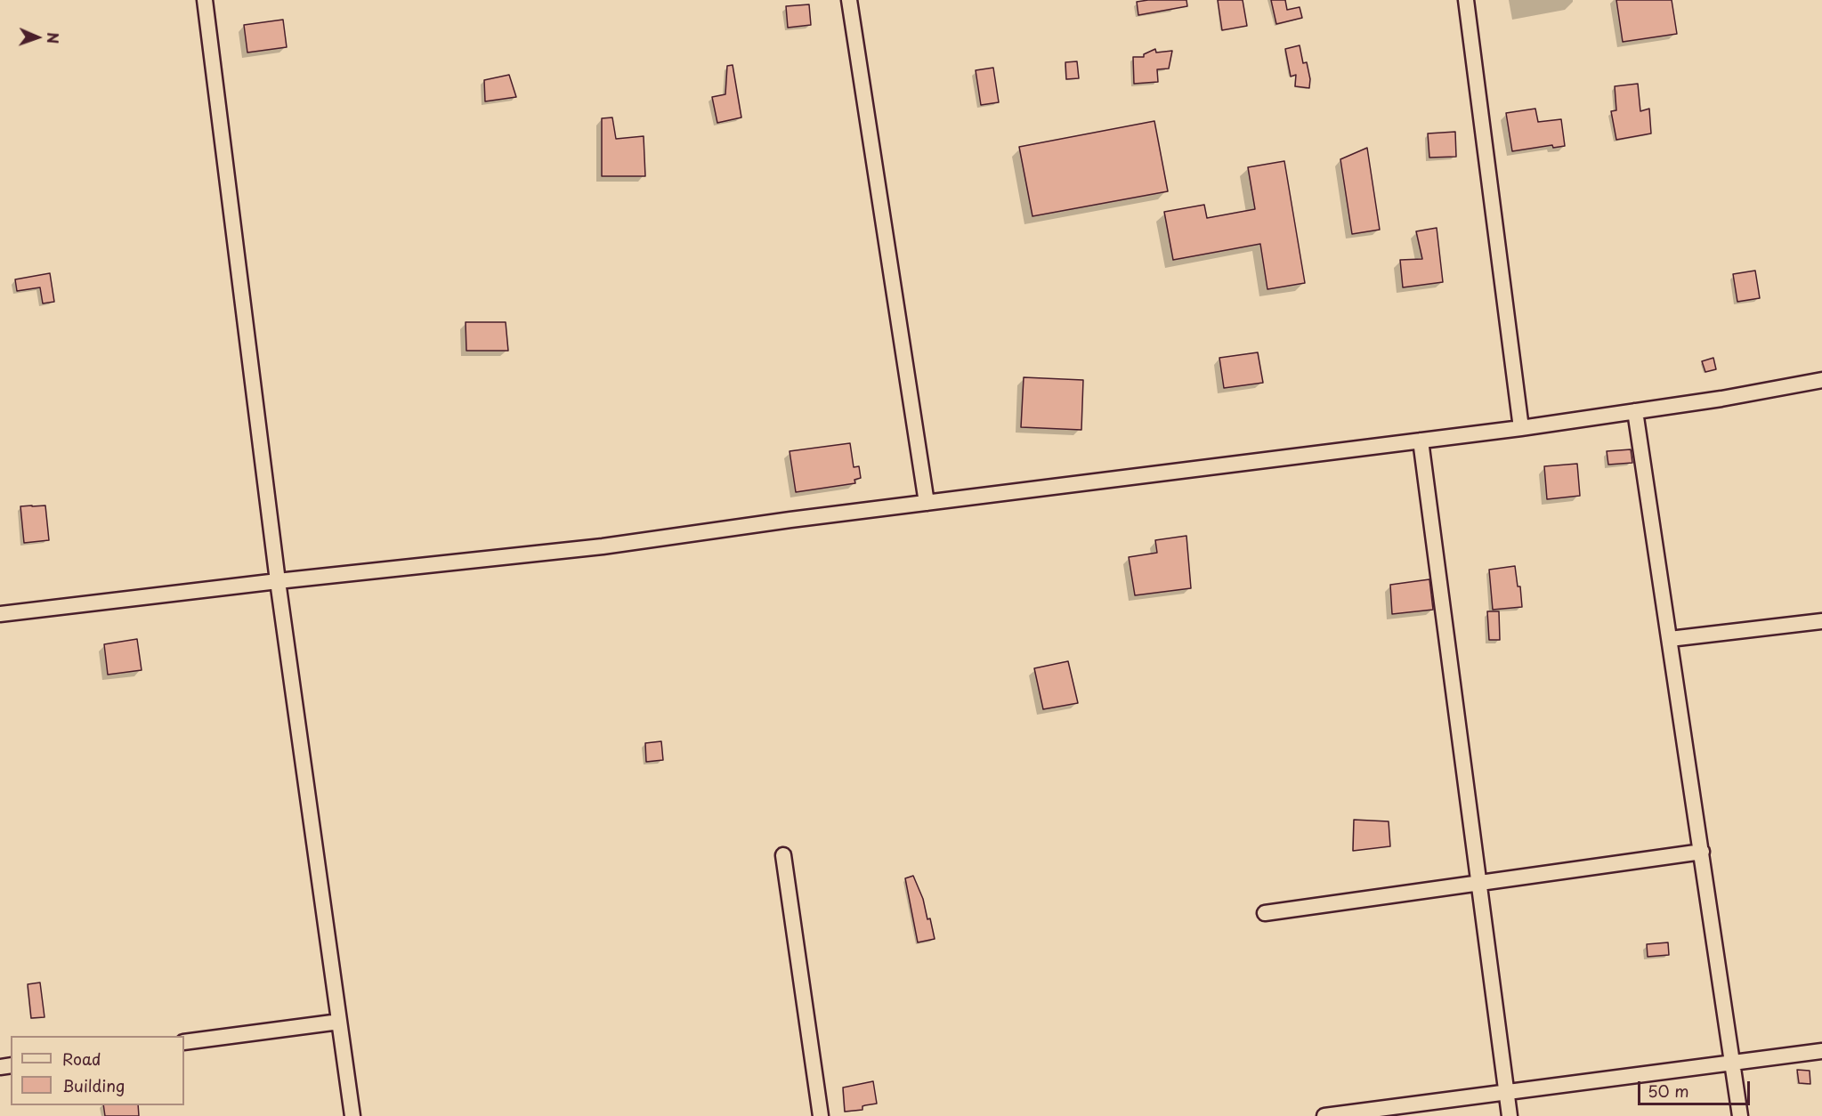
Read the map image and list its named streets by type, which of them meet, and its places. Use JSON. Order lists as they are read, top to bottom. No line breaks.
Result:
{"legend":["Road","Building"],"scale_bar":"50 m","north":"right"}
